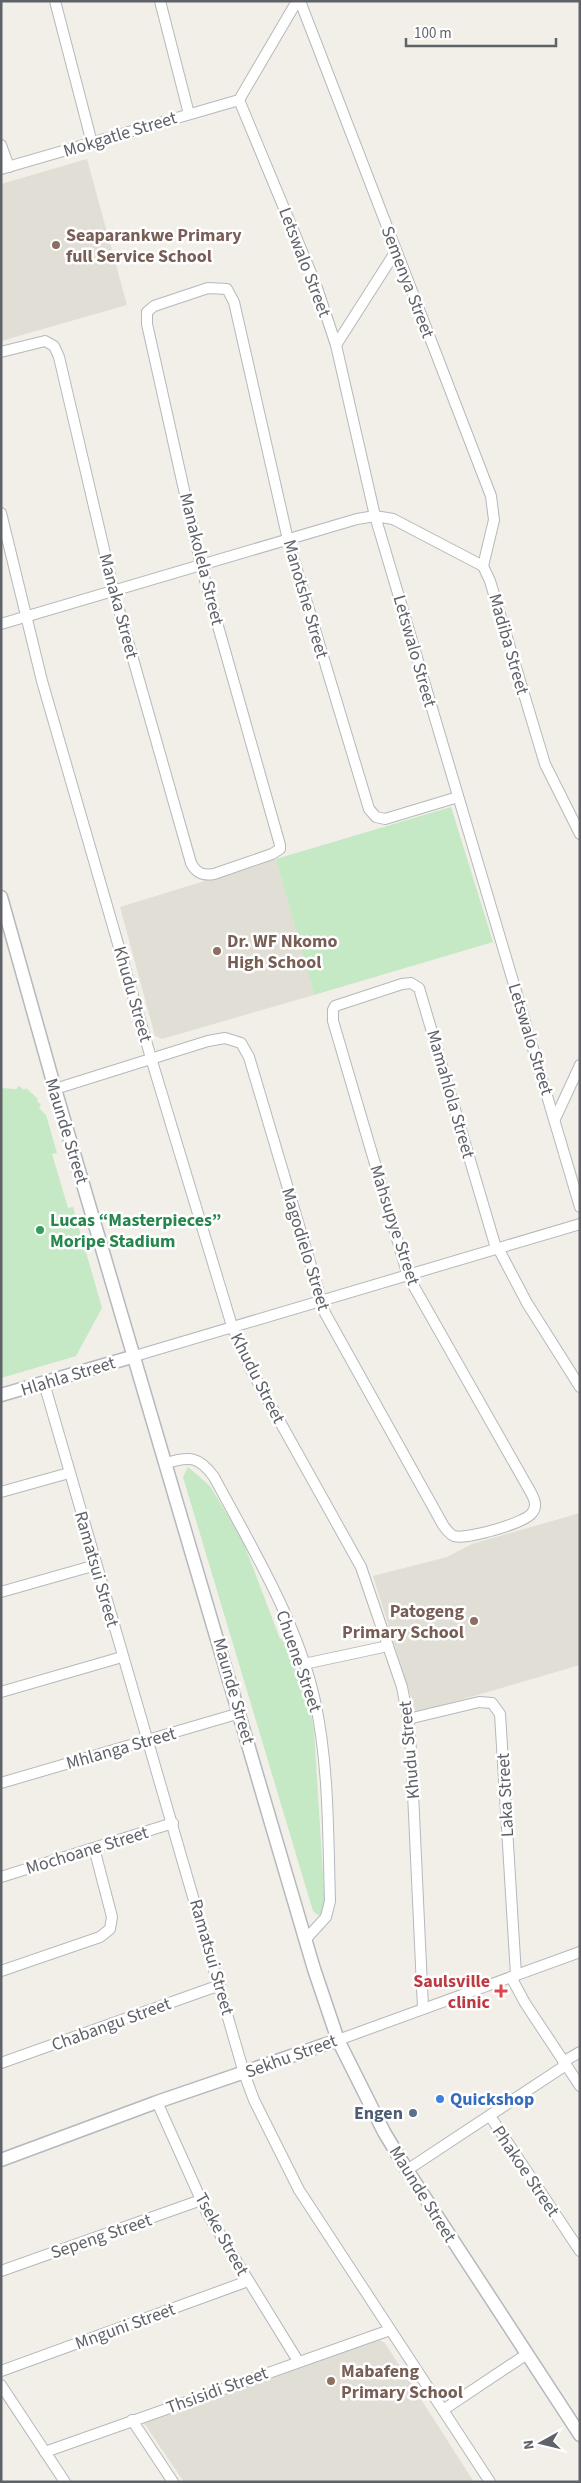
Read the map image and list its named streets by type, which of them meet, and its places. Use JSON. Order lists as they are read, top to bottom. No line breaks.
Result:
{"streets":{"street":["Mokgatle Street","Letswalo Street","Semenya Street","Manakolela Street","Manotshe Street","Manaka Street","Madiba Street","Khudu Street","Mamahlola Street","Maunde Street","Mahsupye Street","Magodielo Street","Hlahla Street","Ramatsui Street","Chuene Street","Mhlanga Street","Laka Street","Mochoane Street","Chabangu Street","Sekhu Street","Phakoe Street","Tseke Street","Sepeng Street","Mnguni Street","Thsisidi Street"]},"crossings":[["Mokgatle Street","Letswalo Street"],["Letswalo Street","Manotshe Street"],["Semenya Street","Madiba Street"],["Manakolela Street","Manotshe Street"],["Manakolela Street","Manaka Street"],["Khudu Street","Magodielo Street"],["Khudu Street","Laka Street"],["Khudu Street","Sekhu Street"],["Mamahlola Street","Mahsupye Street"],["Maunde Street","Magodielo Street"],["Maunde Street","Hlahla Street"],["Maunde Street","Chuene Street"],["Maunde Street","Mhlanga Street"],["Maunde Street","Sekhu Street"],["Mahsupye Street","Magodielo Street"],["Hlahla Street","Ramatsui Street"],["Ramatsui Street","Mhlanga Street"],["Ramatsui Street","Mochoane Street"],["Ramatsui Street","Chabangu Street"],["Ramatsui Street","Sekhu Street"],["Ramatsui Street","Thsisidi Street"],["Laka Street","Sekhu Street"],["Sekhu Street","Tseke Street"],["Tseke Street","Sepeng Street"],["Tseke Street","Mnguni Street"],["Tseke Street","Thsisidi Street"]],"places":{"other":["Seaparankwe Primary full Service School","Dr. WF Nkomo High School","Lucas “Masterpieces” Moripe Stadium","Patogeng Primary School","Quickshop","Engen","Mabafeng Primary School"],"health":["Saulsville clinic"]},"scale_bar":"100 m","north":"left"}
